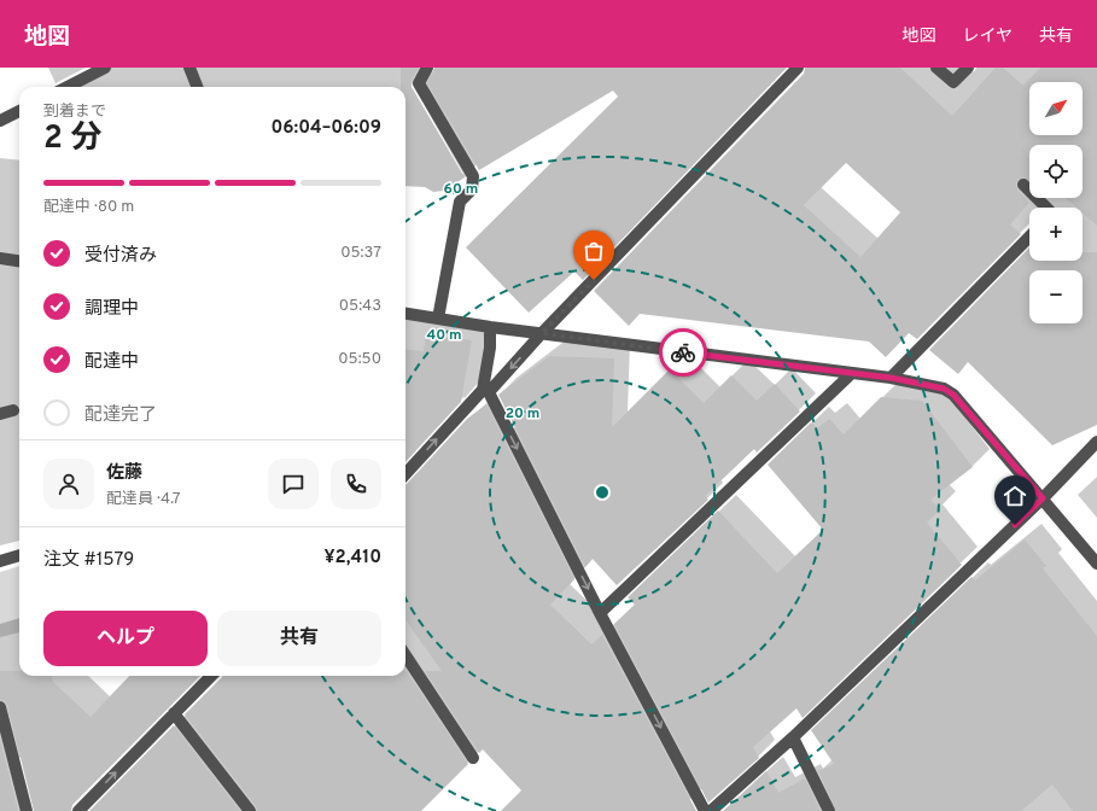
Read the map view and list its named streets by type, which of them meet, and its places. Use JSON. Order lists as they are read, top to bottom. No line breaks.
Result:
{"north":"top right","page":{"header":"地図","nav":["地図","レイヤ","共有"],"map_buttons":["+","−"],"heading":["2 分","到着まで","06:04–06:09"],"panel":["佐藤","配達員 · 4.7","注文 #1579","¥2,410"],"bar":"配達中 · 80 m","list":[["受付済み","05:37"],["調理中","05:43"],["配達中","05:50"],"配達完了"],"buttons":["ヘルプ","共有"]},"rings":["60 m","40 m","20 m"]}
